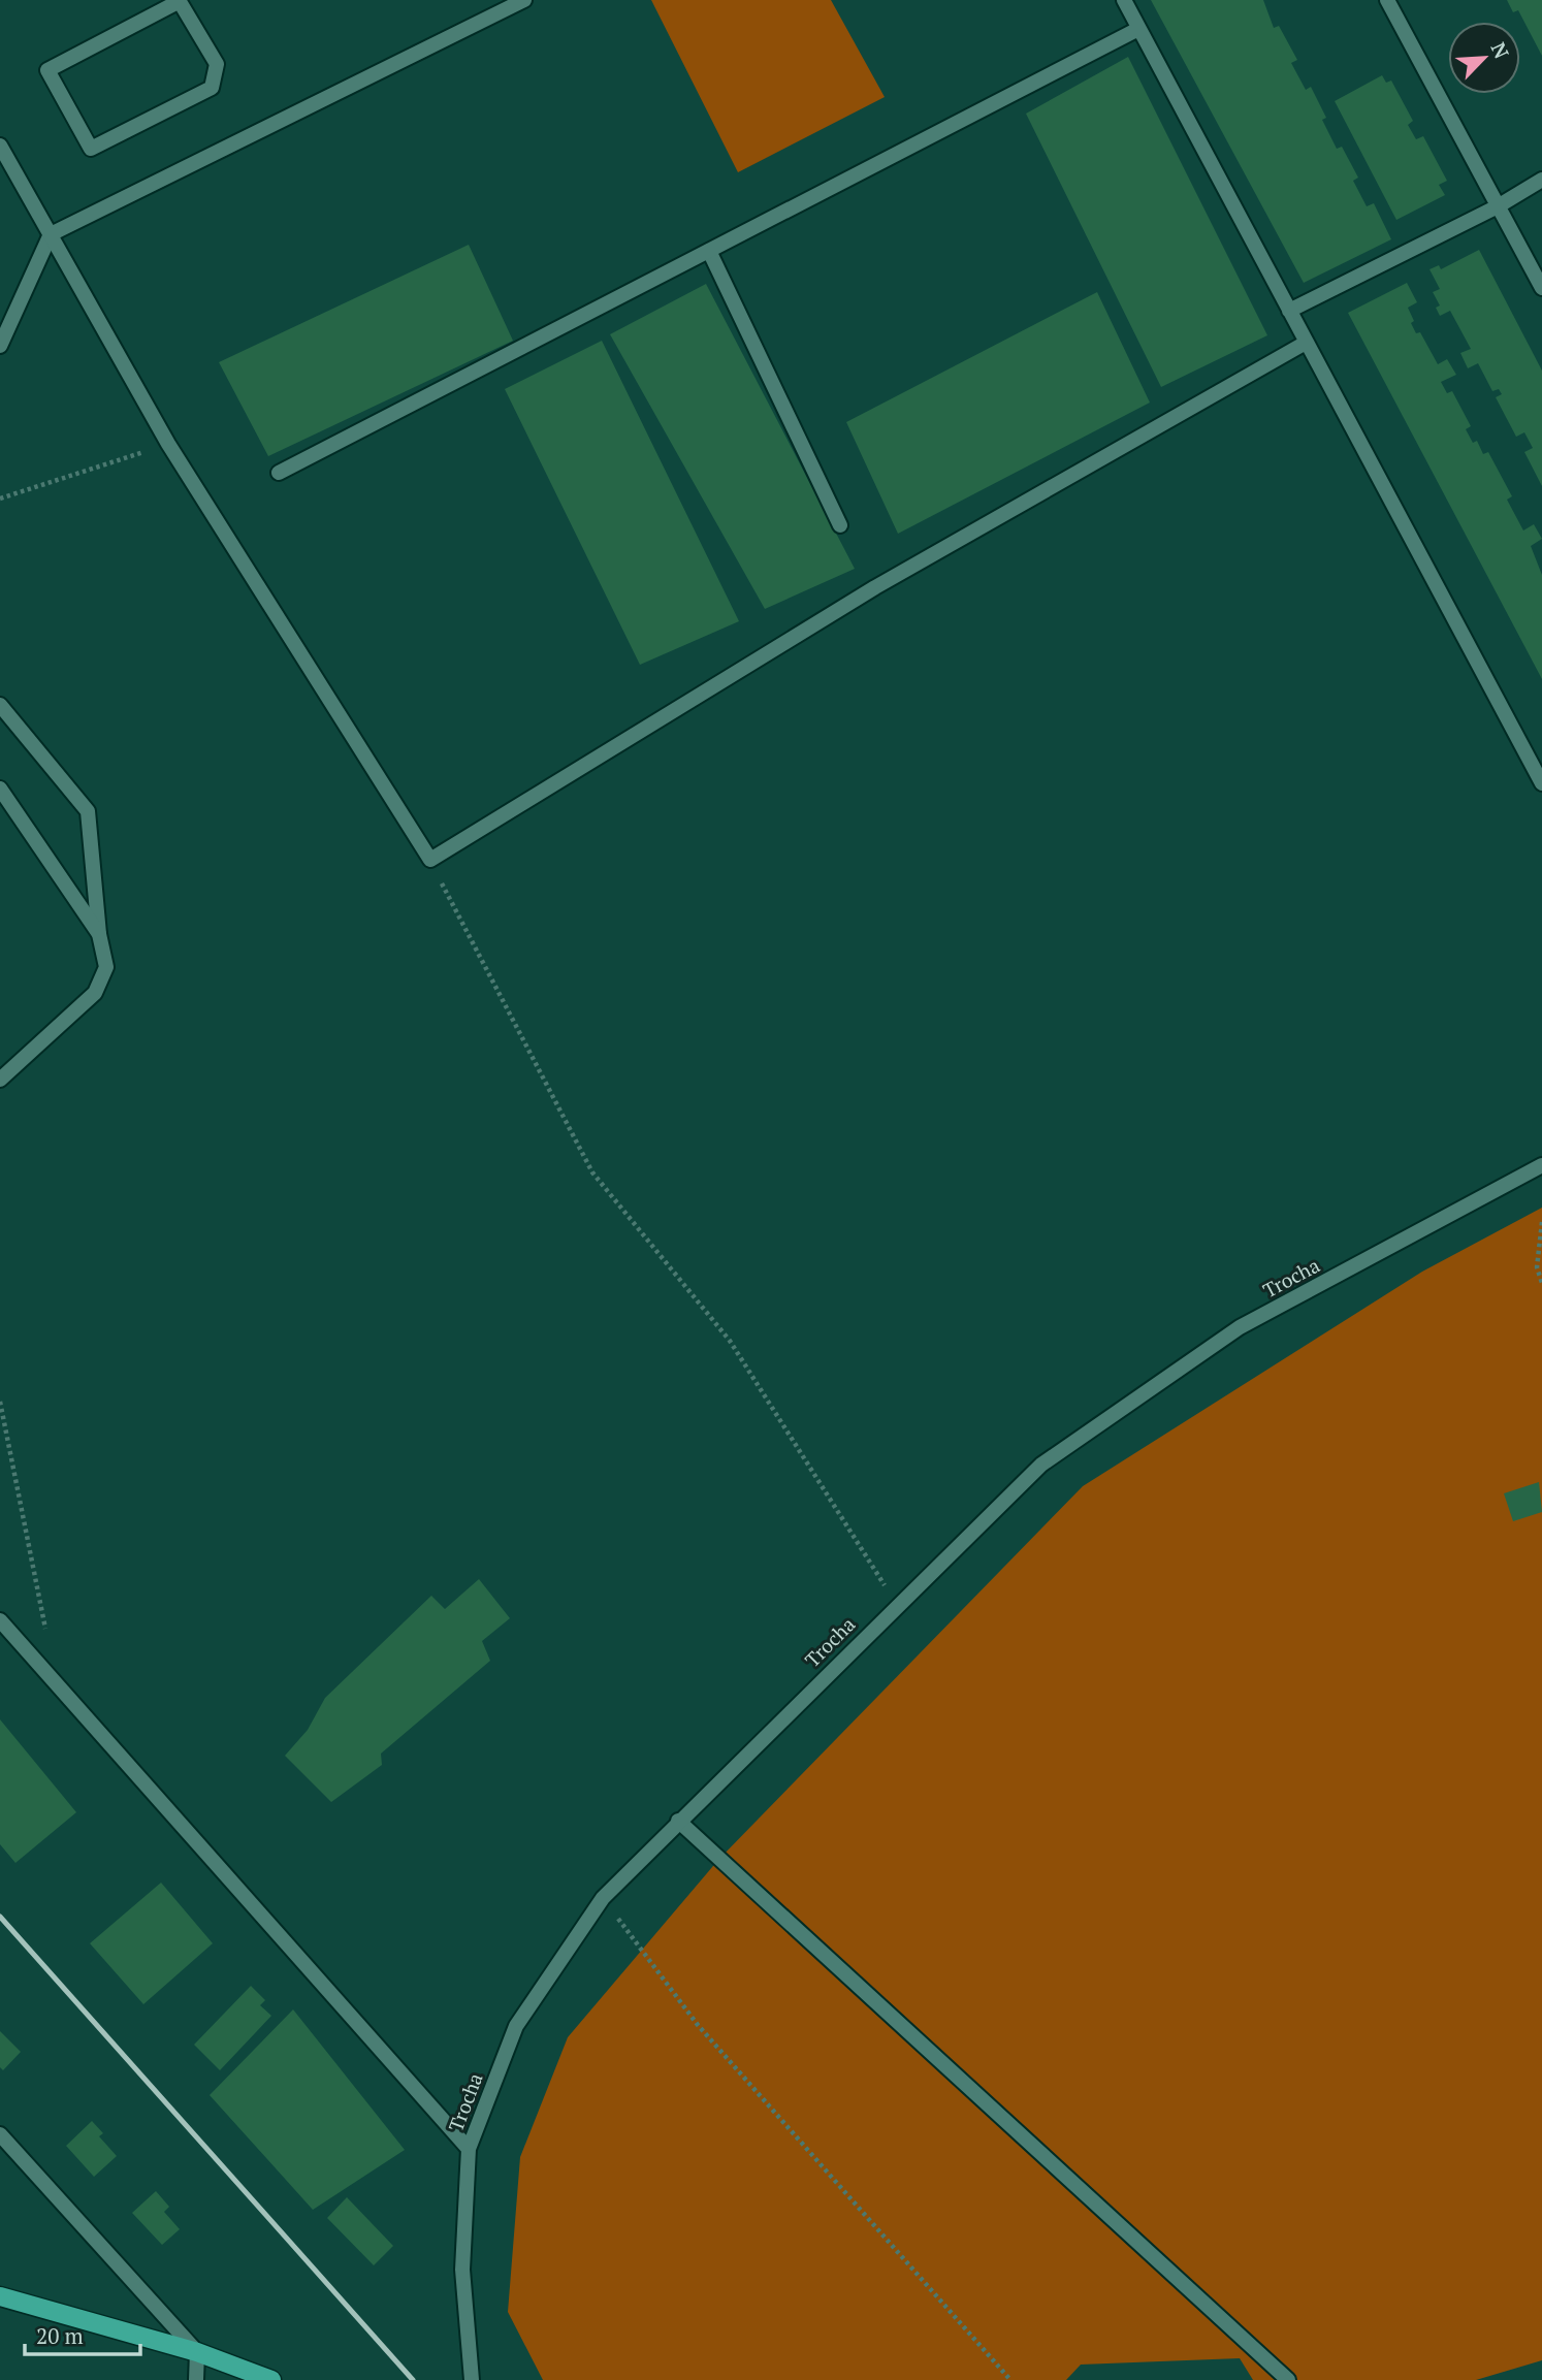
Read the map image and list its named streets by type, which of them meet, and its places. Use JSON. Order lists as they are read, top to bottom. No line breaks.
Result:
{"streets":{"street":["Trocha"]},"scale_bar":"20 m","north":"top right"}
